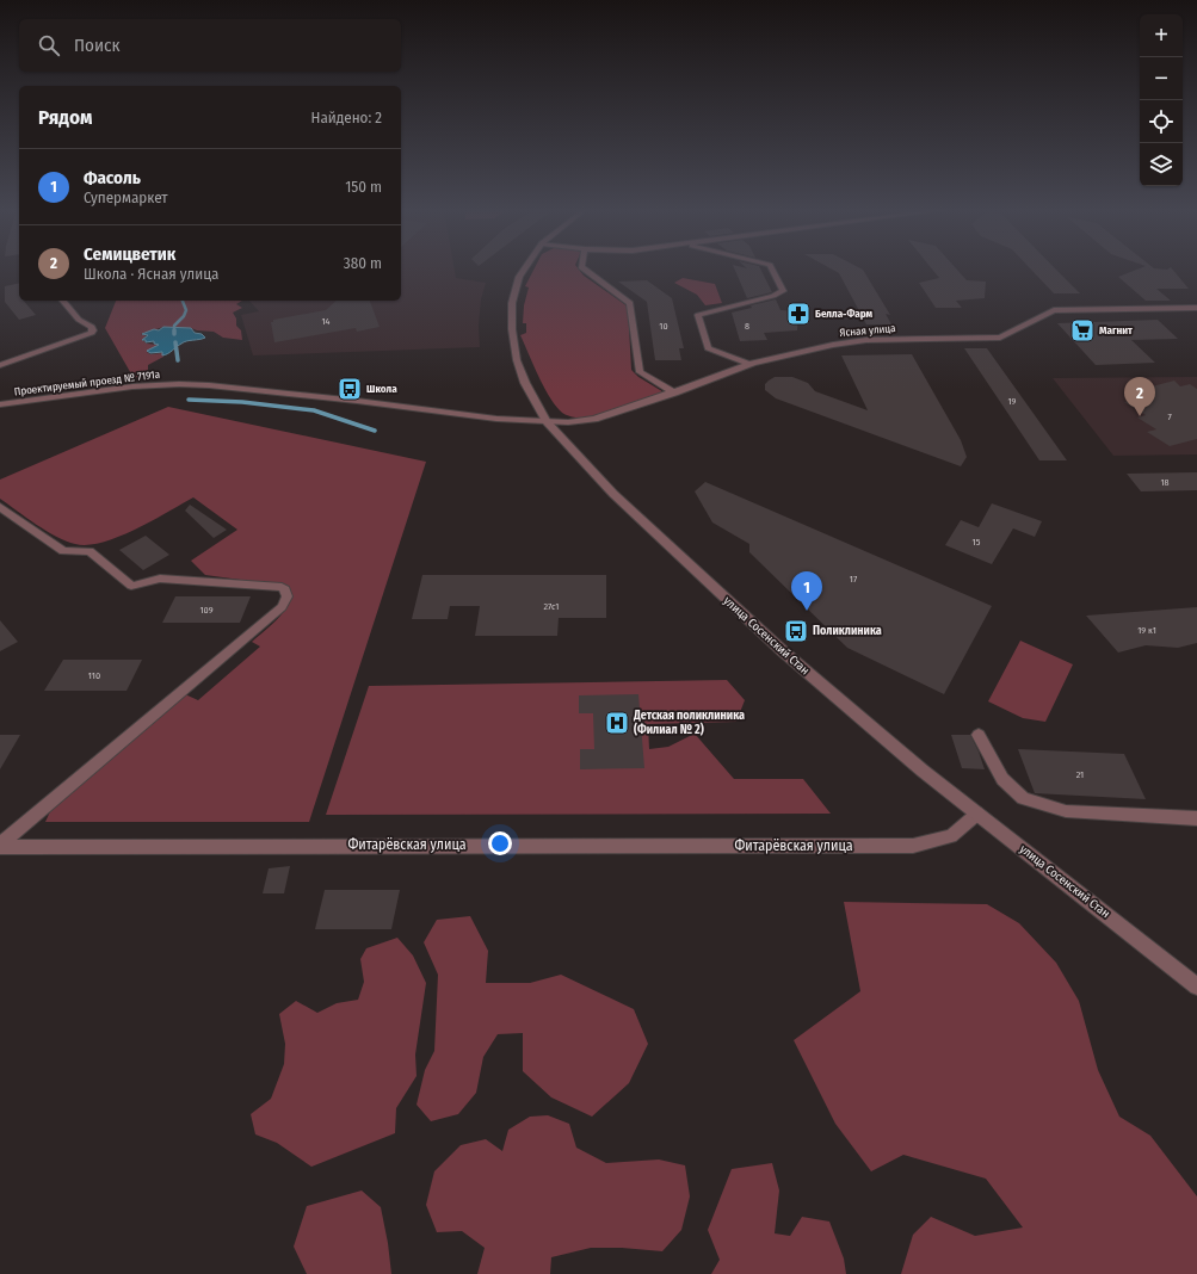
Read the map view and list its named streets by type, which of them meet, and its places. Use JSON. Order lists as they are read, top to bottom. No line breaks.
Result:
{"streets":{"street":["Ясная улица","Проектируемый проезд № 7191а","улица Сосенский Стан","Фитарёвская улица"]},"crossings":[["Ясная улица","Проектируемый проезд № 7191а"],["Ясная улица","улица Сосенский Стан"],["Проектируемый проезд № 7191а","улица Сосенский Стан"],["улица Сосенский Стан","Фитарёвская улица"]],"places":{"pharmacy":["Белла-Фарм"],"supermarket":["Магнит"],"bus stop":["Школа","Поликлиника"],"hospital":["Детская поликлиника (Филиал № 2)"]},"house_numbers":["14","10","8","19","7","18","15","17","27c1","109","19 к1","110","21"],"page":{"map_buttons":["+","−"],"search":"Поиск","heading":["Рядом","Найдено: 2"],"list":[{"mark":"1","name":"Фасоль","note":"Супермаркет","value":"150 m"},{"mark":"2","name":"Семицветик","note":"Школа · Ясная улица","value":"380 m"}],"pins":["2","1"]}}
